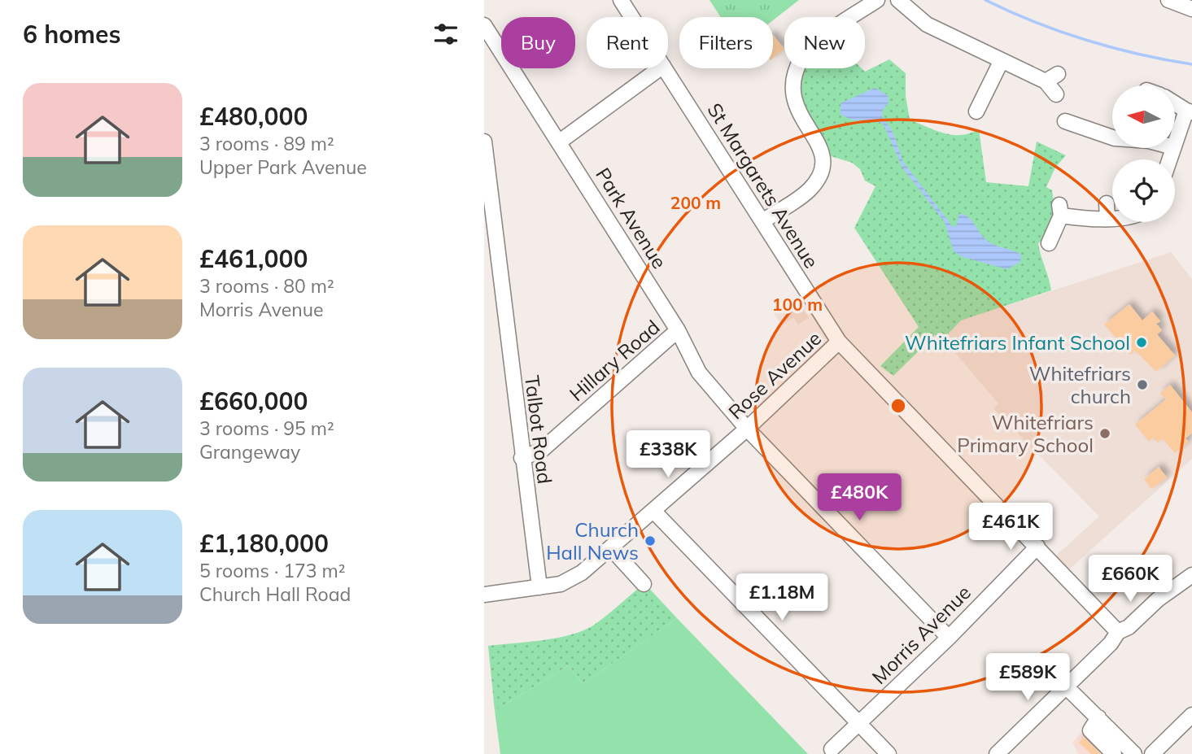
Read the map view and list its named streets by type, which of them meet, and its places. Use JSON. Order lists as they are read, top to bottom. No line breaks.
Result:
{"streets":{"street":["St Margarets Avenue","Park Avenue","Hillary Road","Rose Avenue","Talbot Road","Morris Avenue"]},"crossings":[["St Margarets Avenue","Rose Avenue"],["St Margarets Avenue","Morris Avenue"],["Park Avenue","Hillary Road"],["Park Avenue","Rose Avenue"],["Park Avenue","Morris Avenue"],["Hillary Road","Talbot Road"],["Rose Avenue","Talbot Road"]],"places":["Whitefriars Infant School","Whitefriars church","Whitefriars Primary School","Church Hall News"],"north":"left","page":{"heading":"6 homes","chip":["Buy","Rent","Filters","New"],"list":[{"name":"£480,000","note":"3 rooms · 89 m² · Upper Park Avenue"},{"name":"£461,000","note":"3 rooms · 80 m² · Morris Avenue"},{"name":"£660,000","note":"3 rooms · 95 m² · Grangeway"},{"name":"£1,180,000","note":"5 rooms · 173 m² · Church Hall Road"}],"price":["£338K","£480K","£461K","£660K","£1.18M","£589K"]},"rings":["200 m","100 m"]}
